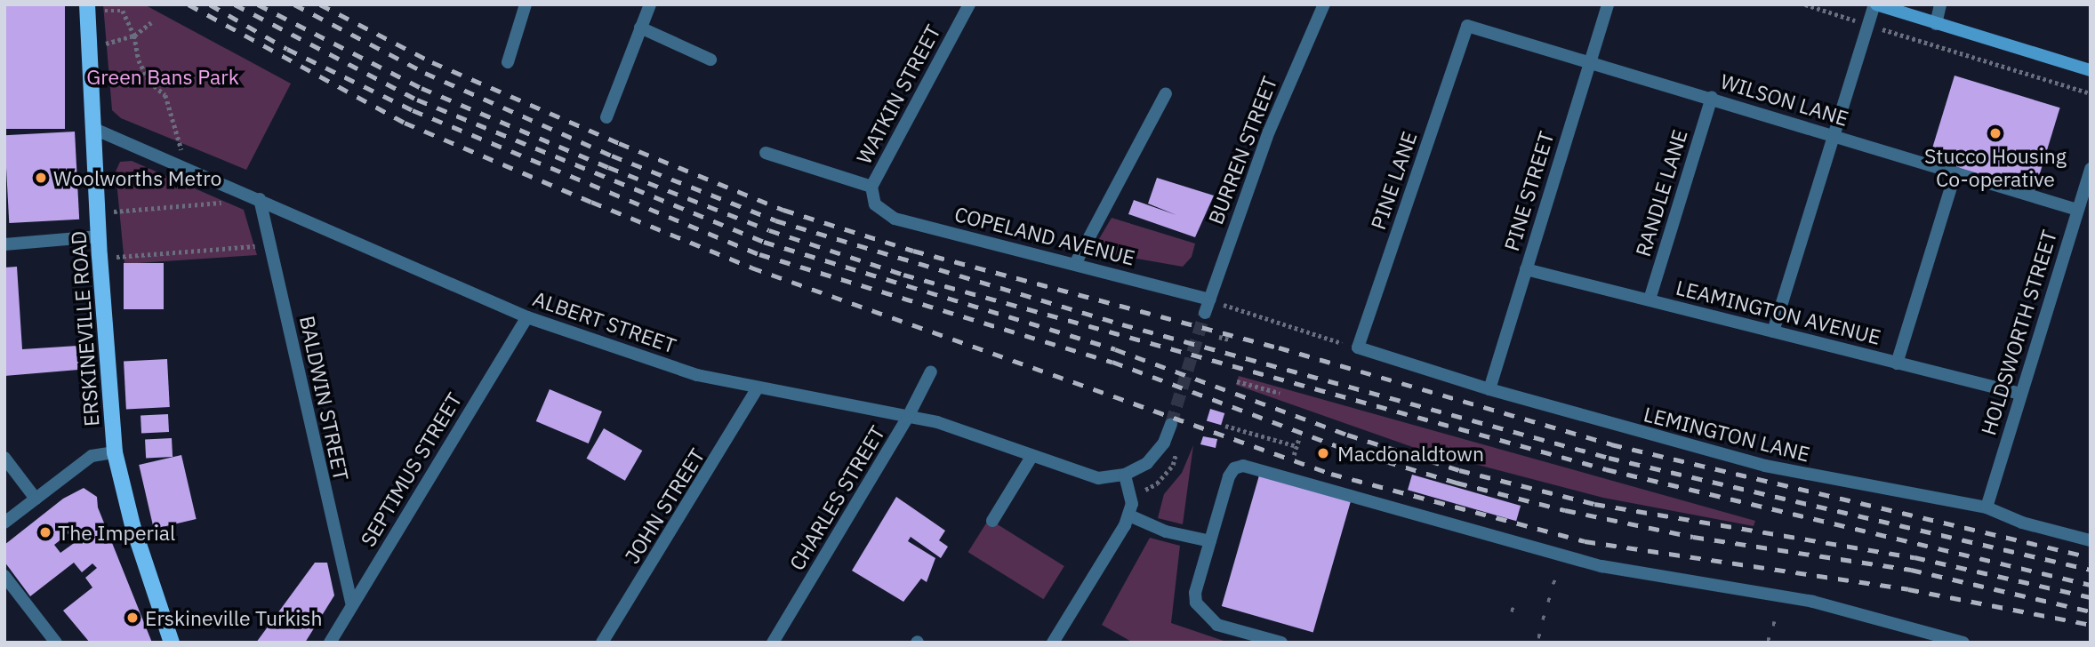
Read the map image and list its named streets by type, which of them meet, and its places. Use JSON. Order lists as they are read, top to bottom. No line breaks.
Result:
{"streets":{"main road":["ERSKINEVILLE ROAD"],"street":["WATKIN STREET","WILSON LANE","BURREN STREET","PINE LANE","PINE STREET","RANDLE LANE","COPELAND AVENUE","LEAMINGTON AVENUE","ALBERT STREET","HOLDSWORTH STREET","BALDWIN STREET","LEMINGTON LANE","SEPTIMUS STREET","CHARLES STREET","JOHN STREET"]},"crossings":[["WATKIN STREET","COPELAND AVENUE"],["WILSON LANE","PINE LANE"],["WILSON LANE","PINE STREET"],["WILSON LANE","RANDLE LANE"],["WILSON LANE","HOLDSWORTH STREET"],["BURREN STREET","COPELAND AVENUE"],["PINE LANE","LEMINGTON LANE"],["PINE STREET","LEAMINGTON AVENUE"],["PINE STREET","LEMINGTON LANE"],["RANDLE LANE","LEAMINGTON AVENUE"],["LEAMINGTON AVENUE","HOLDSWORTH STREET"],["ALBERT STREET","ERSKINEVILLE ROAD"],["ALBERT STREET","BALDWIN STREET"],["ALBERT STREET","SEPTIMUS STREET"],["ALBERT STREET","CHARLES STREET"],["ALBERT STREET","JOHN STREET"],["HOLDSWORTH STREET","LEMINGTON LANE"],["BALDWIN STREET","SEPTIMUS STREET"]],"parks":["Green Bans Park"],"places":["Stucco Housing Co-operative","Woolworths Metro","Macdonaldtown","The Imperial","Erskineville Turkish"]}
